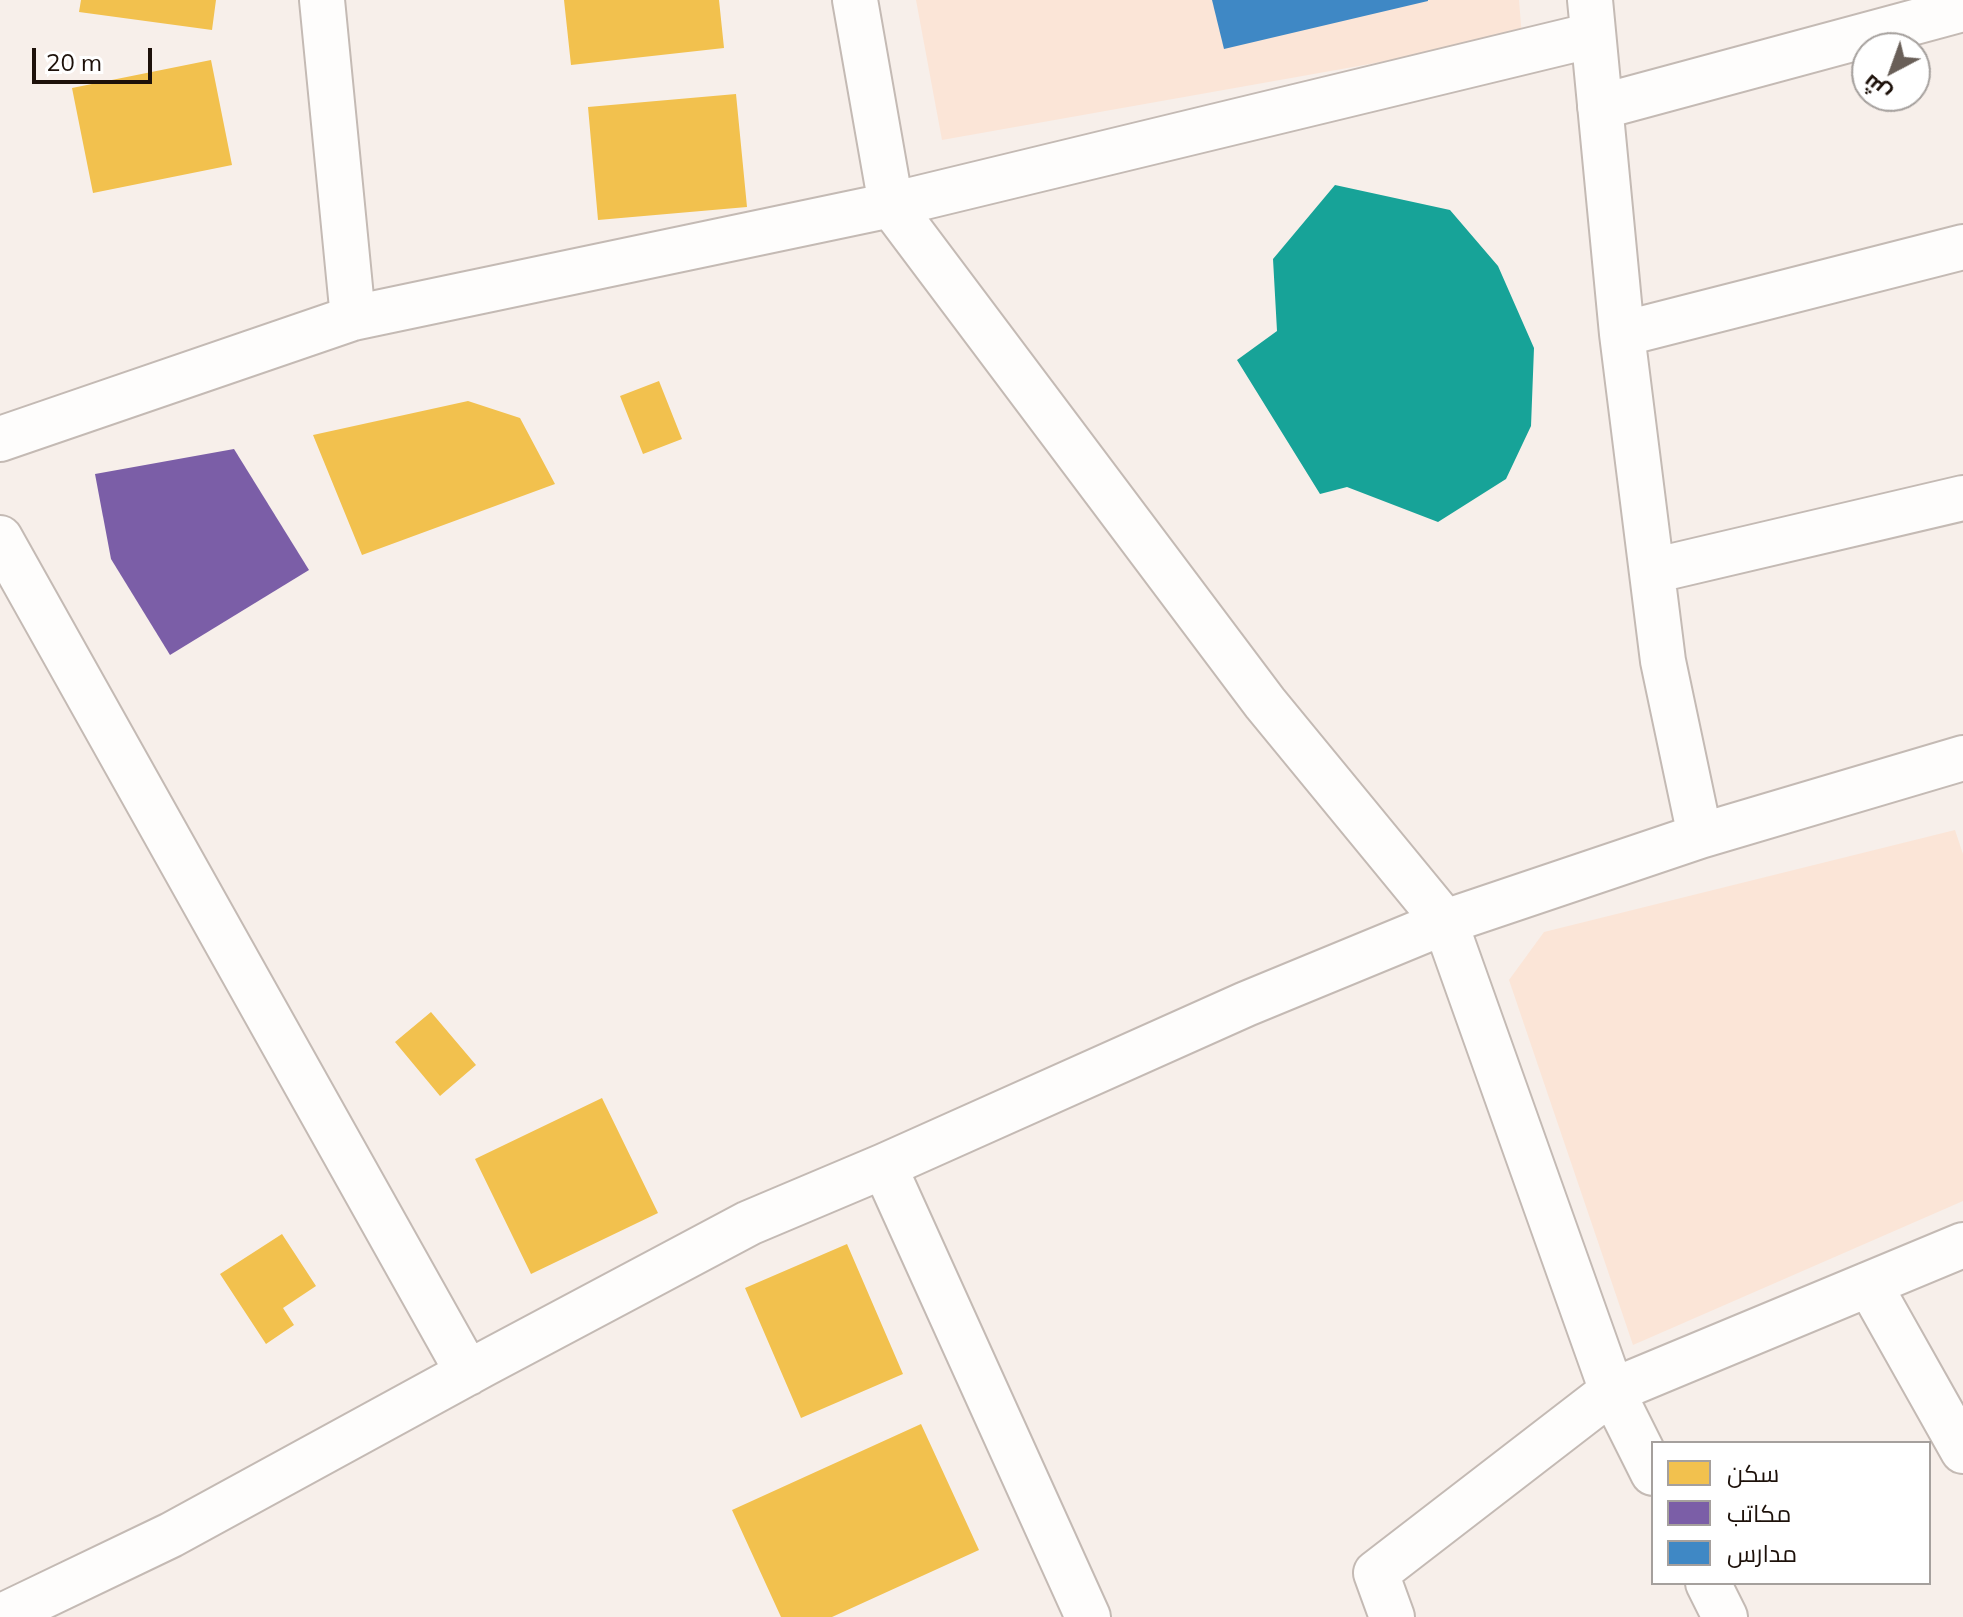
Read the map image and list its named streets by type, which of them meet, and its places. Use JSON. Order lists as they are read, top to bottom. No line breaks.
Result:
{"legend":["سكن","مكاتب","مدارس"],"scale_bar":"20 m","north":"bottom left"}
